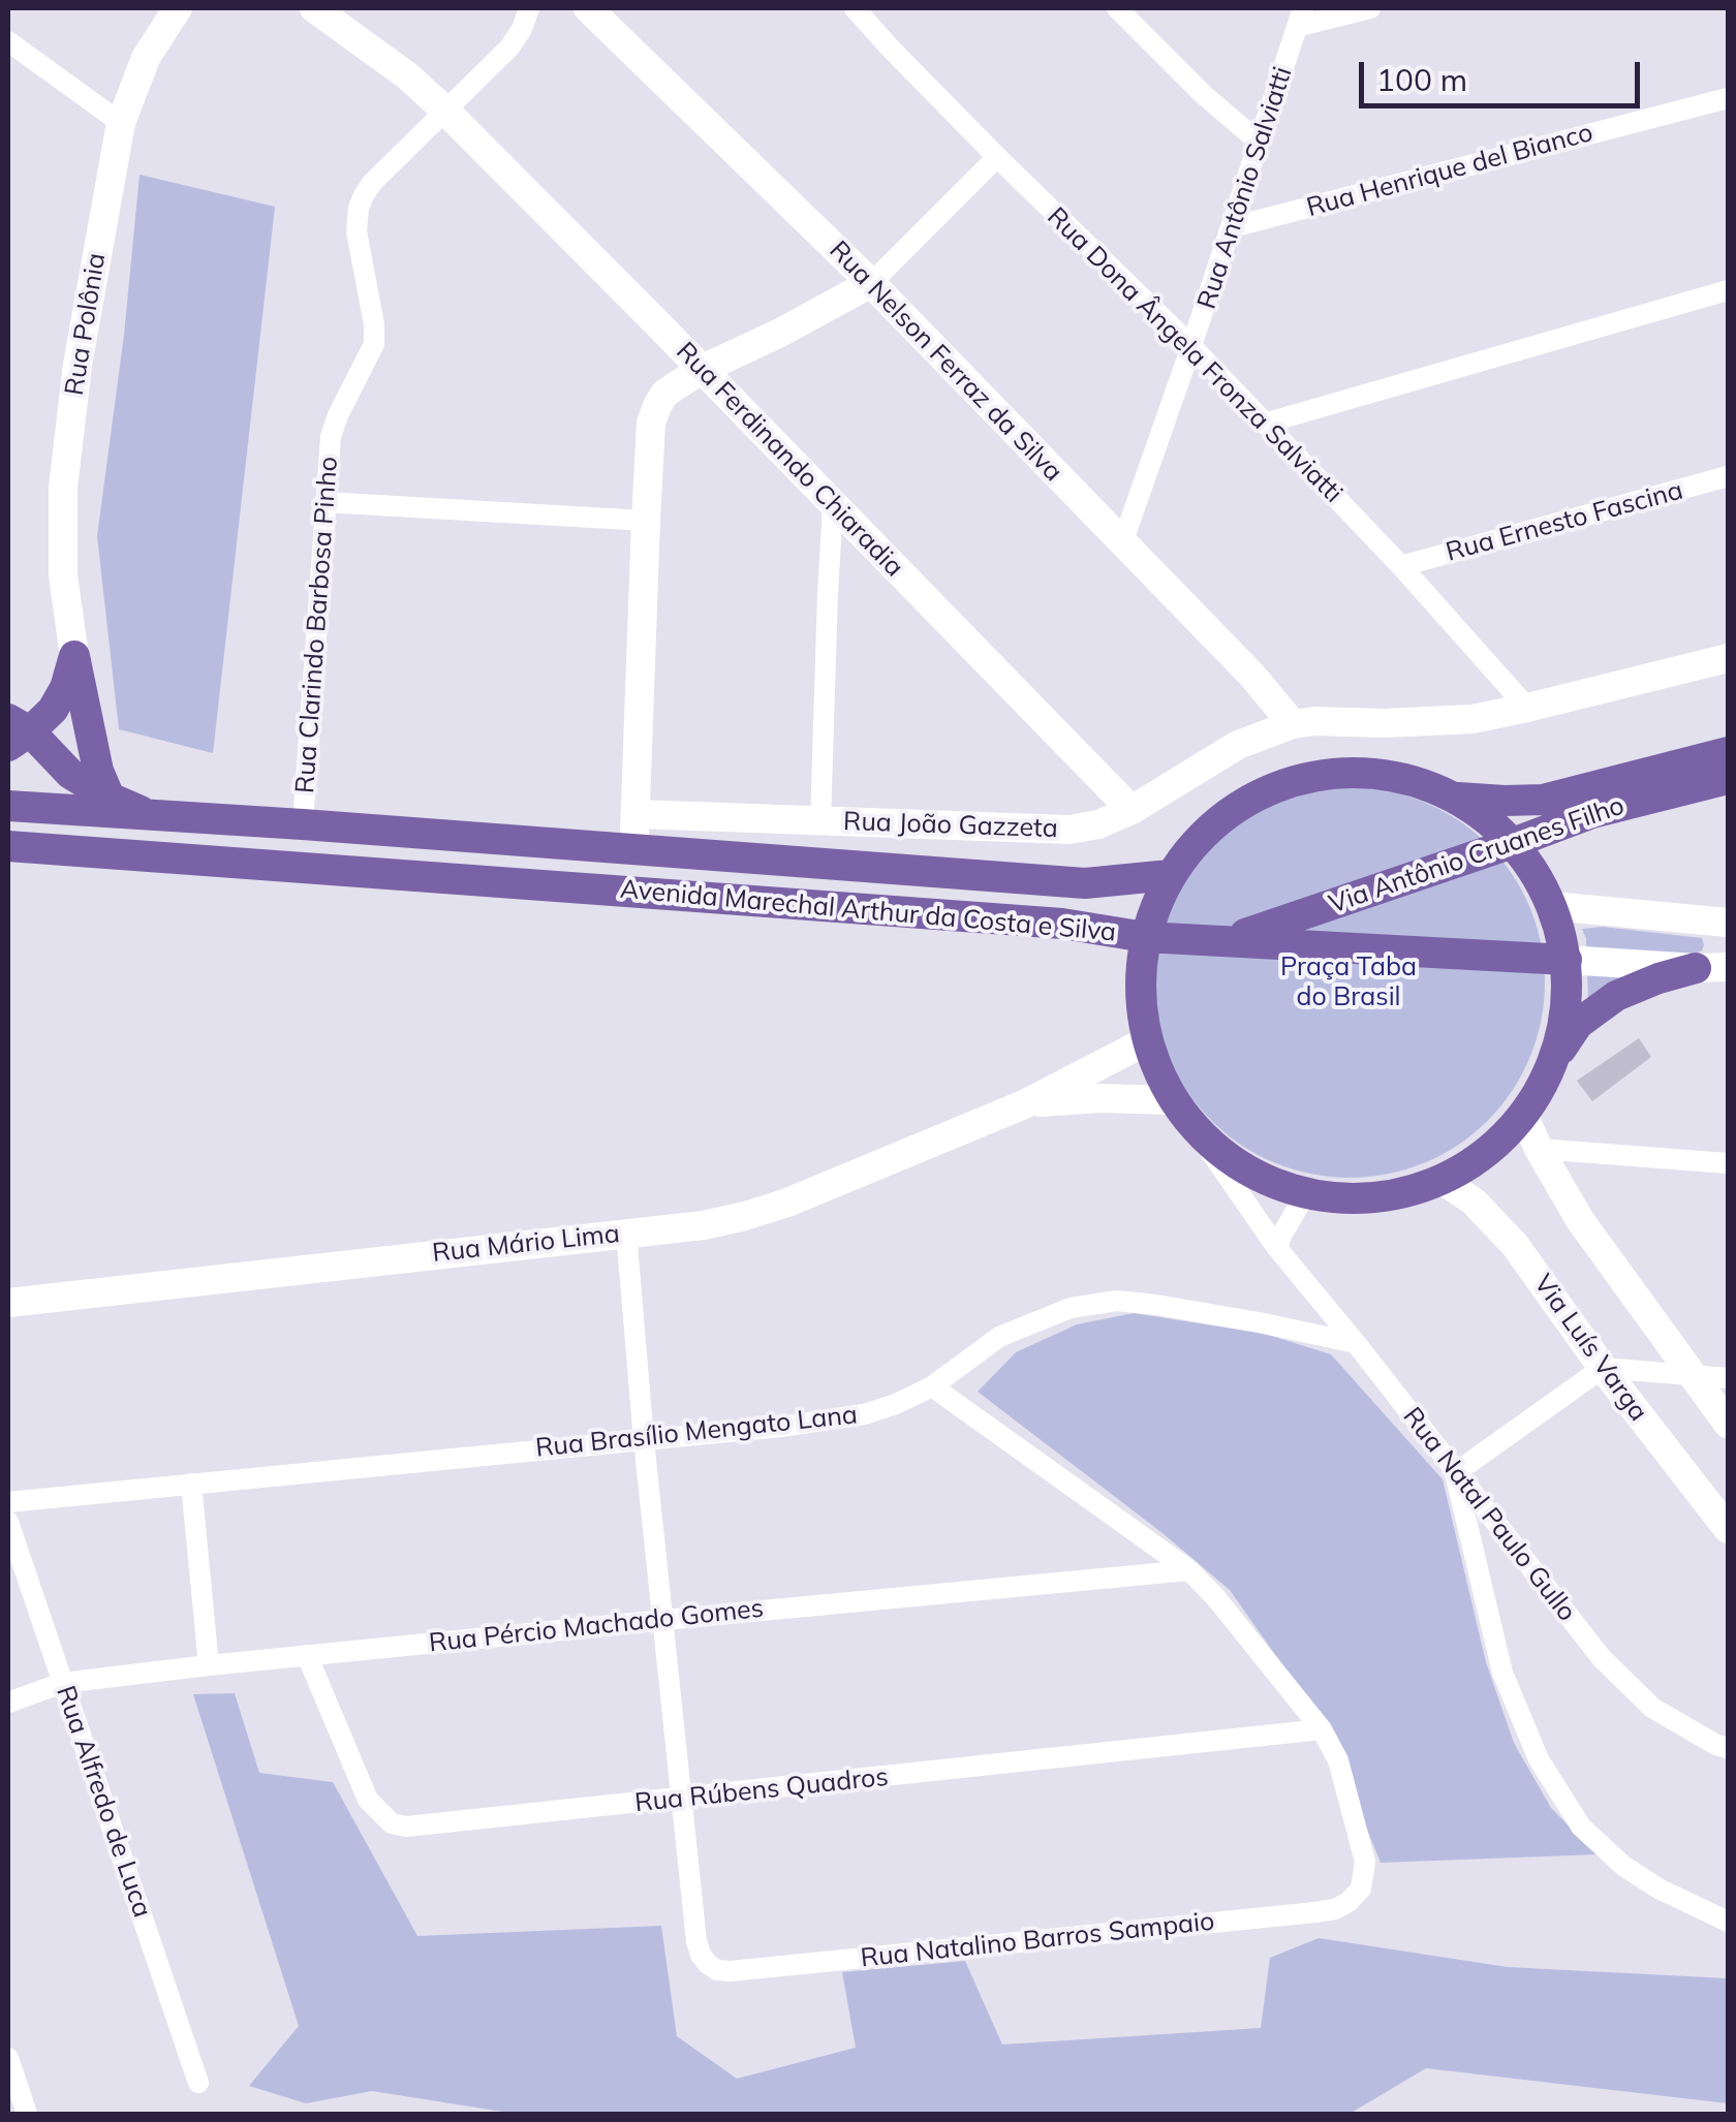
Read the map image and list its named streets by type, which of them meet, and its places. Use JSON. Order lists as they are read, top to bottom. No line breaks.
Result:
{"streets":{"main road":["Via Antônio Cruanes Filho","Avenida Marechal Arthur da Costa e Silva"],"street":["Rua Henrique del Bianco","Rua Antônio Salviatti","Rua Polônia","Rua Dona Ângela Fronza Salviatti","Rua Nelson Ferraz da Silva","Rua Ferdinando Chiaradia","Rua Ernesto Fascina","Rua Clarindo Barbosa Pinho","Rua João Gazzeta","Rua Mário Lima","Via Luís Varga","Rua Brasílio Mengato Lana","Rua Natal Paulo Gullo","Rua Pércio Machado Gomes","Rua Rúbens Quadros","Rua Alfredo de Luca","Rua Natalino Barros Sampaio"]},"crossings":[["Rua Henrique del Bianco","Rua Antônio Salviatti"],["Rua Antônio Salviatti","Rua Dona Ângela Fronza Salviatti"],["Rua Antônio Salviatti","Rua Nelson Ferraz da Silva"],["Rua Dona Ângela Fronza Salviatti","Rua Ernesto Fascina"],["Rua Dona Ângela Fronza Salviatti","Rua João Gazzeta"],["Rua Nelson Ferraz da Silva","Rua João Gazzeta"],["Rua Ferdinando Chiaradia","Rua Clarindo Barbosa Pinho"],["Rua Ferdinando Chiaradia","Rua João Gazzeta"],["Rua Clarindo Barbosa Pinho","Avenida Marechal Arthur da Costa e Silva"],["Via Antônio Cruanes Filho","Avenida Marechal Arthur da Costa e Silva"],["Rua Brasílio Mengato Lana","Rua Natal Paulo Gullo"],["Rua Pércio Machado Gomes","Rua Rúbens Quadros"],["Rua Pércio Machado Gomes","Rua Alfredo de Luca"],["Rua Rúbens Quadros","Rua Natalino Barros Sampaio"]],"parks":["Praça Taba do Brasil"],"scale_bar":"100 m"}
